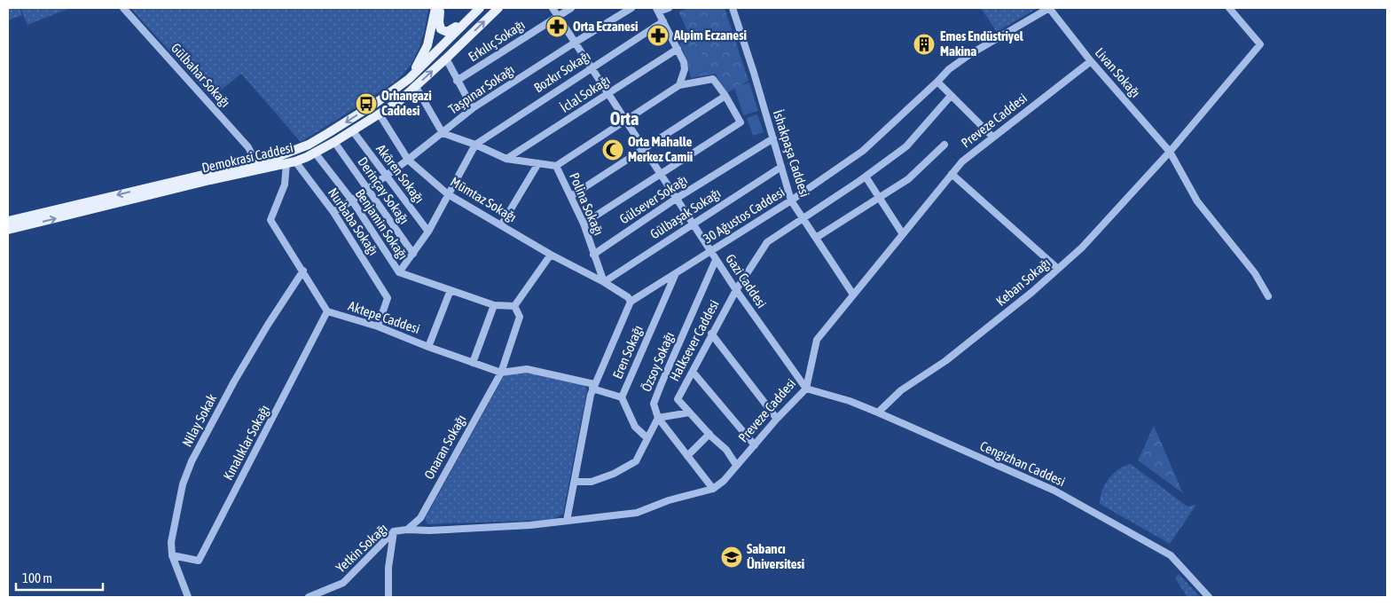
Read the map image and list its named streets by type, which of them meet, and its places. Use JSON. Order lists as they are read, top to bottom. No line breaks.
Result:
{"streets":{"main road":["Demokrasi Caddesi"],"street":["Erkılıç Sokağı","Bozkır Sokağı","Livan Sokağı","Gülbahar Sokağı","Taşpınar Sokağı","İclal Sokağı","Preveze Caddesi","İshakpaşa Caddesi","Akören Sokağı","Derinçay Sokağı","Mümtaz Sokağı","Gülsever Sokağı","Polina Sokağı","Gülbaşak Sokağı","30 Ağustos Caddesi","Nurbaba Sokağı","Benjamin Sokağı","Gazi Caddesi","Keban Sokağı","Aktepe Caddesi","Halksever Caddesi","Eren Sokağı","Özsoy Sokağı","Nilay Sokak","Kınalıklar Sokağı","Onaran Sokağı","Cengizhan Caddesi","Yetkin Sokağı"]},"crossings":[["Erkılıç Sokağı","Gazi Caddesi"],["Bozkır Sokağı","Polina Sokağı"],["Bozkır Sokağı","Gazi Caddesi"],["Livan Sokağı","Preveze Caddesi"],["Livan Sokağı","30 Ağustos Caddesi"],["Livan Sokağı","Keban Sokağı"],["Gülbahar Sokağı","Demokrasi Caddesi"],["Taşpınar Sokağı","Akören Sokağı"],["Taşpınar Sokağı","Derinçay Sokağı"],["Taşpınar Sokağı","Mümtaz Sokağı"],["Taşpınar Sokağı","Polina Sokağı"],["Taşpınar Sokağı","Nurbaba Sokağı"],["Taşpınar Sokağı","Benjamin Sokağı"],["Taşpınar Sokağı","Gazi Caddesi"],["İclal Sokağı","Polina Sokağı"],["İclal Sokağı","Gazi Caddesi"],["Preveze Caddesi","İshakpaşa Caddesi"],["Preveze Caddesi","Gazi Caddesi"],["Preveze Caddesi","Halksever Caddesi"],["Preveze Caddesi","Cengizhan Caddesi"],["İshakpaşa Caddesi","Gülsever Sokağı"],["İshakpaşa Caddesi","Gülbaşak Sokağı"],["İshakpaşa Caddesi","30 Ağustos Caddesi"],["İshakpaşa Caddesi","Halksever Caddesi"],["Demokrasi Caddesi","Akören Sokağı"],["Demokrasi Caddesi","Derinçay Sokağı"],["Demokrasi Caddesi","Mümtaz Sokağı"],["Demokrasi Caddesi","Nurbaba Sokağı"],["Demokrasi Caddesi","Benjamin Sokağı"],["Demokrasi Caddesi","Aktepe Caddesi"],["Mümtaz Sokağı","Polina Sokağı"],["Mümtaz Sokağı","Gülbaşak Sokağı"],["Gülsever Sokağı","Polina Sokağı"],["Gülsever Sokağı","Gazi Caddesi"],["Polina Sokağı","Gülbaşak Sokağı"],["Gülbaşak Sokağı","Gazi Caddesi"],["30 Ağustos Caddesi","Gazi Caddesi"],["30 Ağustos Caddesi","Eren Sokağı"],["Nurbaba Sokağı","Aktepe Caddesi"],["Benjamin Sokağı","Onaran Sokağı"],["Gazi Caddesi","Halksever Caddesi"],["Gazi Caddesi","Özsoy Sokağı"],["Gazi Caddesi","Cengizhan Caddesi"],["Keban Sokağı","Cengizhan Caddesi"],["Aktepe Caddesi","Eren Sokağı"],["Aktepe Caddesi","Nilay Sokak"],["Aktepe Caddesi","Kınalıklar Sokağı"],["Aktepe Caddesi","Onaran Sokağı"],["Nilay Sokak","Kınalıklar Sokağı"],["Onaran Sokağı","Yetkin Sokağı"]],"districts":["Orta"],"places":{"pharmacy":["Orta Eczanesi","Alpim Eczanesi"],"building":["Emes Endüstriyel Makina"],"bus stop":["Orhangazi Caddesi"],"mosque":["Orta Mahalle Merkez Camii"],"school or university":["Sabancı Üniversitesi"]},"scale_bar":"100 m"}
